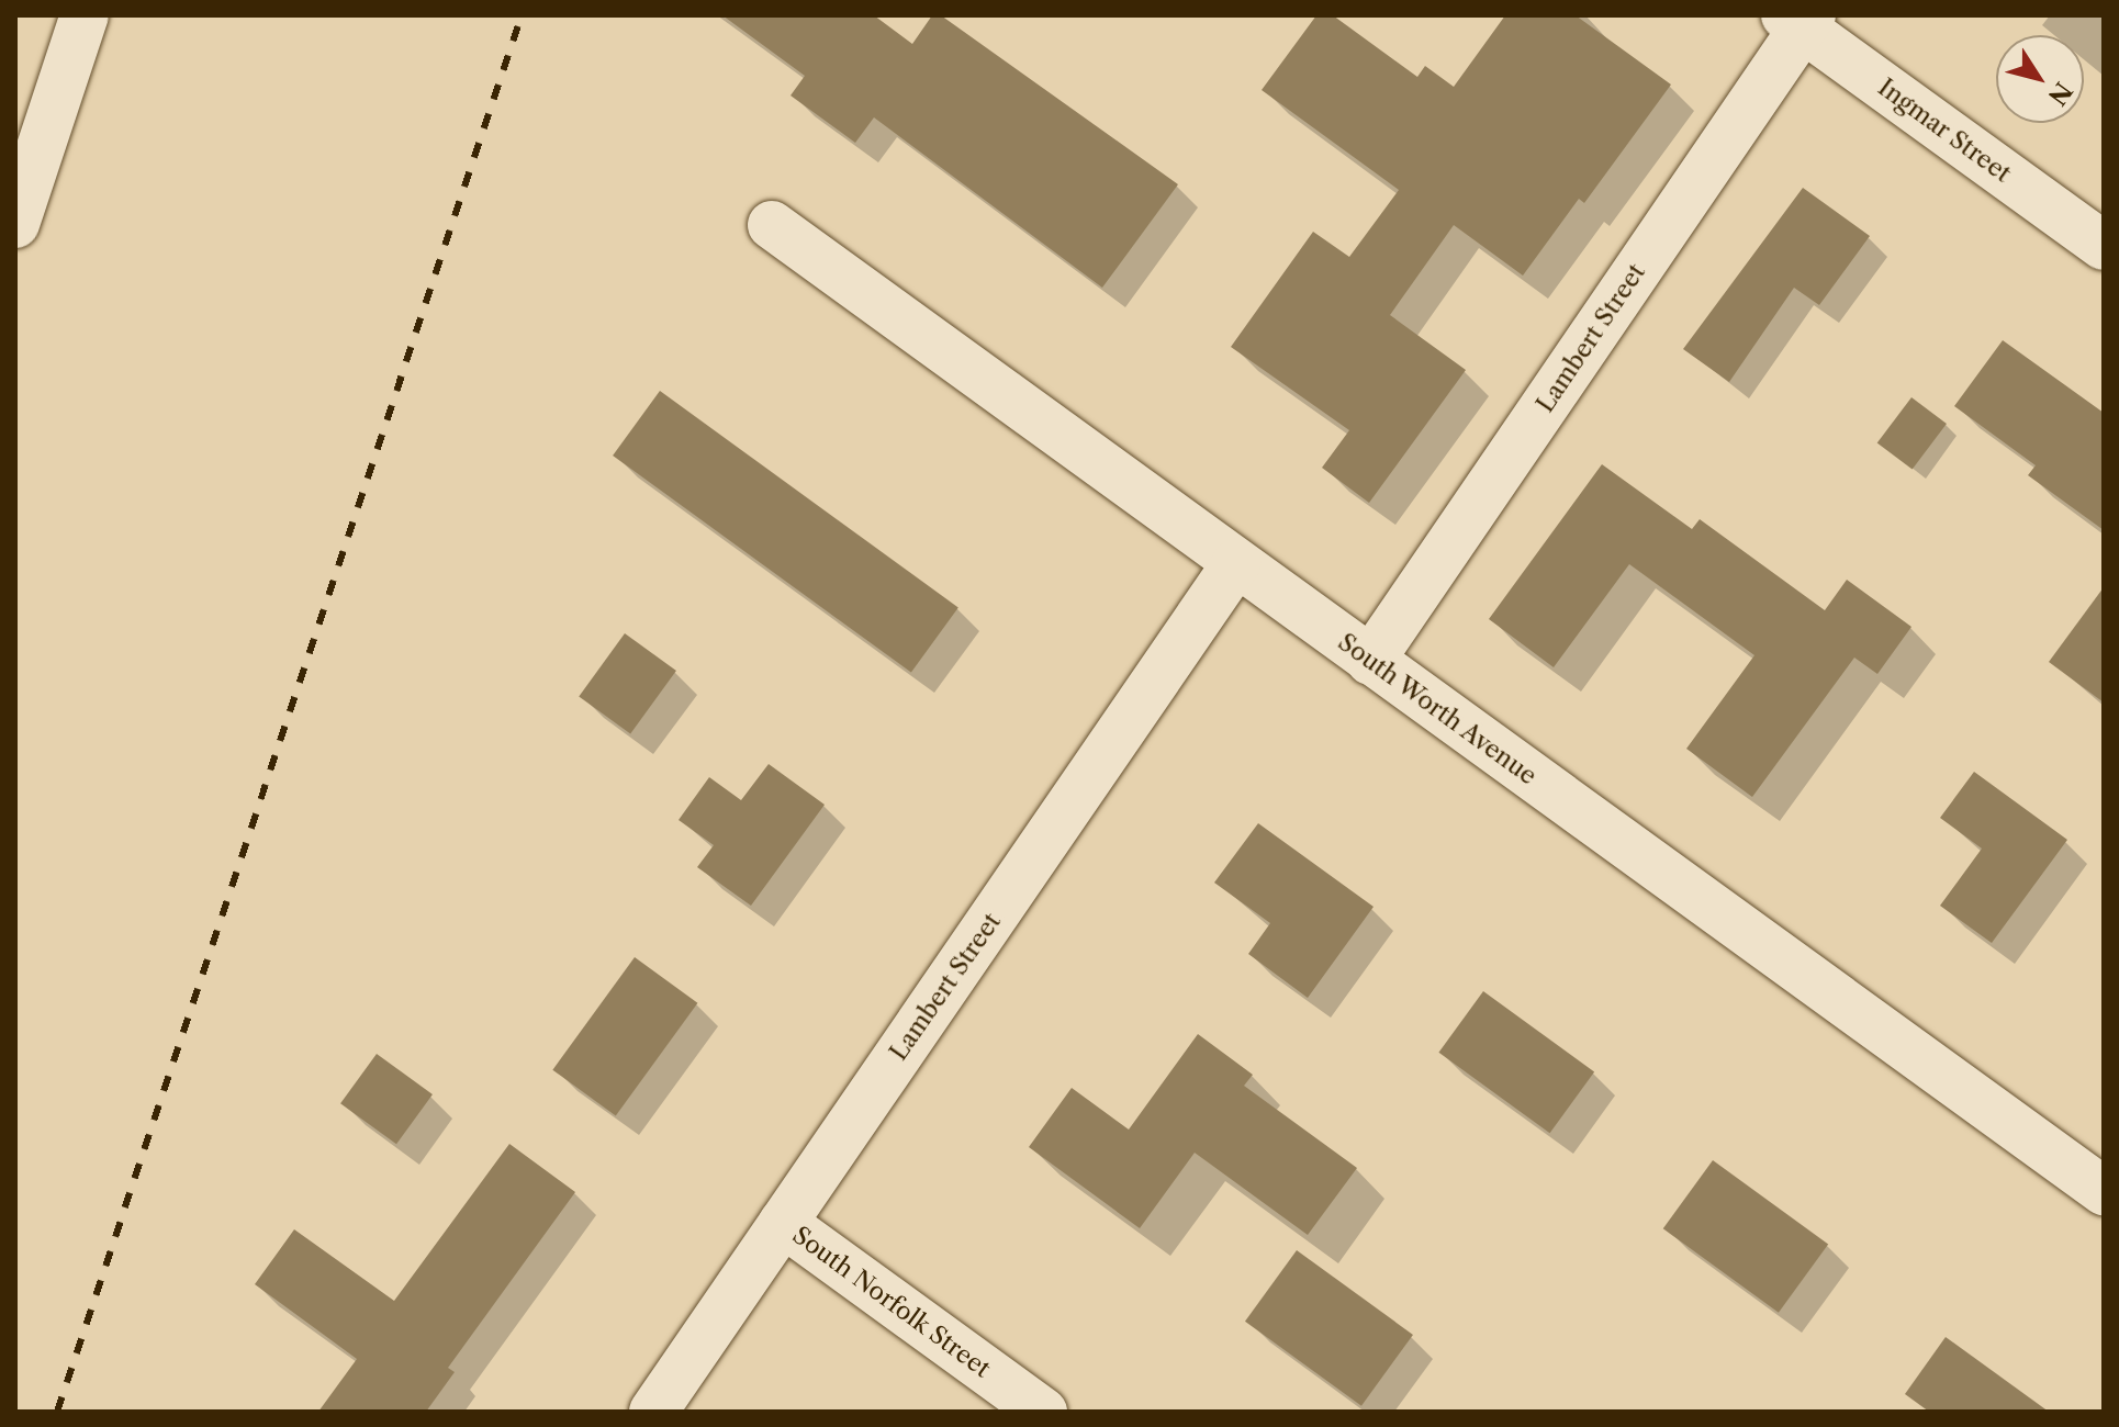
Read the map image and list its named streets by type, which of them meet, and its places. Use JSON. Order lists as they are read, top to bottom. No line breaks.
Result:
{"streets":{"street":["Ingmar Street","Lambert Street","South Worth Avenue","South Norfolk Street"]},"crossings":[["Ingmar Street","Lambert Street"],["Lambert Street","South Worth Avenue"],["Lambert Street","South Norfolk Street"]],"north":"bottom right"}
